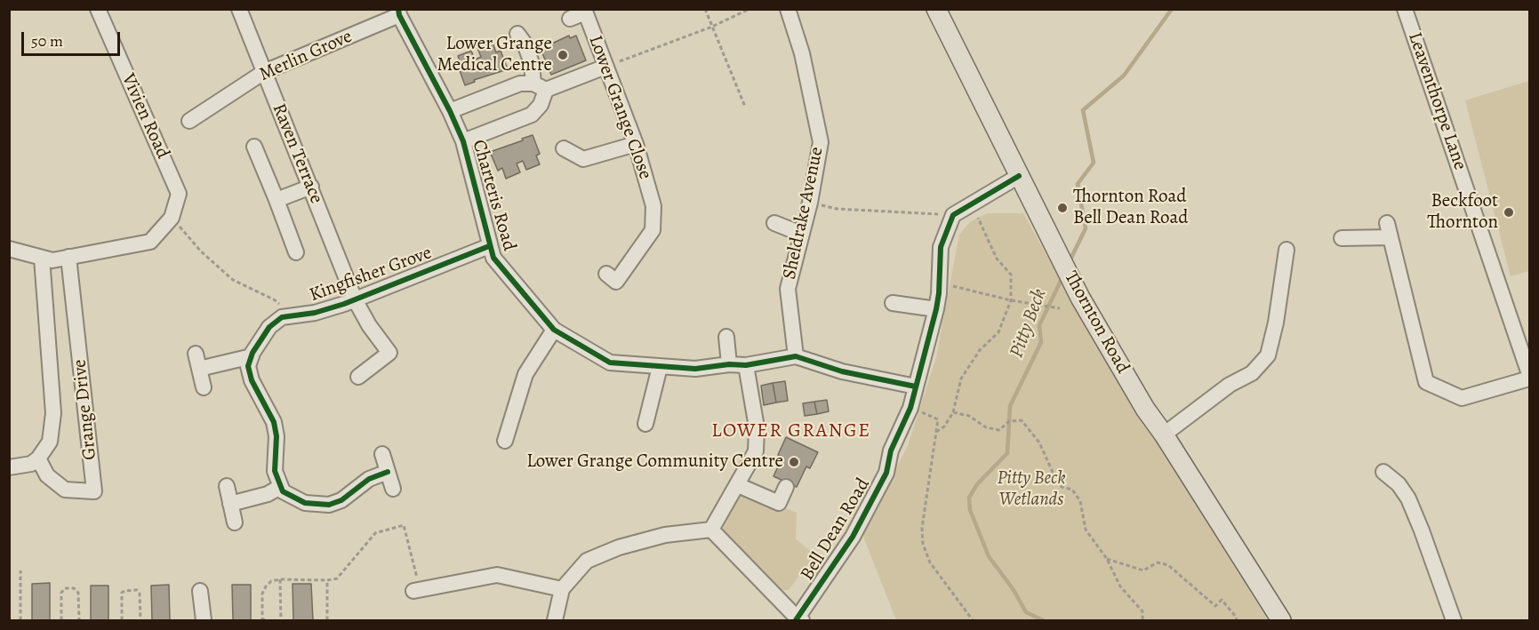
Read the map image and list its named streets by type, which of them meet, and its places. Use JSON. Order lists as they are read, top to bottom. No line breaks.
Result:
{"streets":{"main road":["Thornton Road"],"street":["Merlin Grove","Leaventhorpe Lane","Lower Grange Close","Vivien Road","Raven Terrace","Charteris Road","Sheldrake Avenue","Kingfisher Grove","Grange Drive","Bell Dean Road"]},"crossings":[["Merlin Grove","Raven Terrace"],["Merlin Grove","Charteris Road"],["Raven Terrace","Kingfisher Grove"],["Charteris Road","Sheldrake Avenue"],["Charteris Road","Kingfisher Grove"],["Charteris Road","Bell Dean Road"]],"districts":["LOWER GRANGE"],"water":["Pitty Beck"],"parks":["Pitty Beck Wetlands"],"places":["Lower Grange Medical Centre","Thornton Road Bell Dean Road","Beckfoot Thornton","Lower Grange Community Centre"],"scale_bar":"50 m"}
